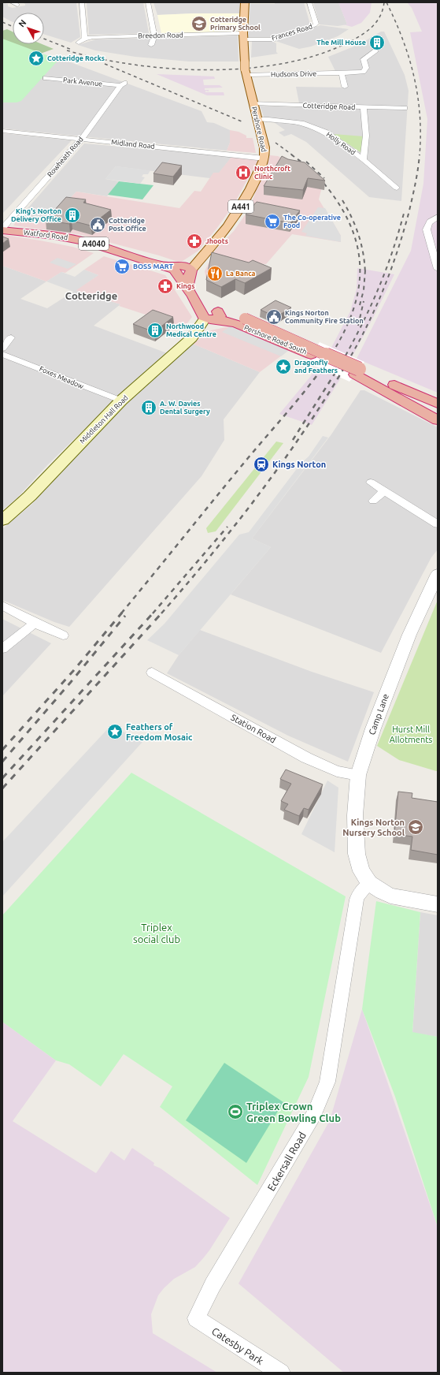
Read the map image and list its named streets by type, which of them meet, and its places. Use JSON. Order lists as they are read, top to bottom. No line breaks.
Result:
{"streets":{"highway":["Watford Road","A4040","Pershore Road South"],"main road":["Pershore Road","A441","Middleton Hall Road"],"street":["Frances Road","Breedon Road","Hudsons Drive","Park Avenue","Cotteridge Road","Holly Road","Midland Road","Rowheath Road","Foxes Meadow","Camp Lane","Station Road","Eckersall Road","Catesby Park"]},"crossings":[["Frances Road","Breedon Road"],["Frances Road","Pershore Road"],["Breedon Road","Pershore Road"],["Hudsons Drive","Pershore Road"],["Park Avenue","Rowheath Road"],["Cotteridge Road","Pershore Road"],["Pershore Road","Holly Road"],["Pershore Road","Midland Road"],["Pershore Road","Watford Road"],["Midland Road","Rowheath Road"],["Rowheath Road","Watford Road"],["Pershore Road South","Middleton Hall Road"],["Foxes Meadow","Middleton Hall Road"],["Camp Lane","Station Road"],["Camp Lane","Eckersall Road"],["Eckersall Road","Catesby Park"]],"districts":["Cotteridge"],"parks":["Hurst Mill Allotments","Triplex social club"],"places":{"school or university":["Cotteridge Primary School","Kings Norton Nursery School"],"building":["The Mill House","King's Norton Delivery Office","Northwood Medical Centre","A. W. Davies Dental Surgery"],"place":["Cotteridge Rocks","Dragonfly and Feathers","Feathers of Freedom Mosaic"],"hospital":["Northcroft Clinic"],"supermarket":["The Co-operative Food","BOSS MART"],"public building":["Cotteridge Post Office","Kings Norton Community Fire Station"],"pharmacy":["Jhoots","Kings"],"restaurant":["La Banca"],"station":["Kings Norton"],"sports":["Triplex Crown Green Bowling Club"]},"north":"top left"}
